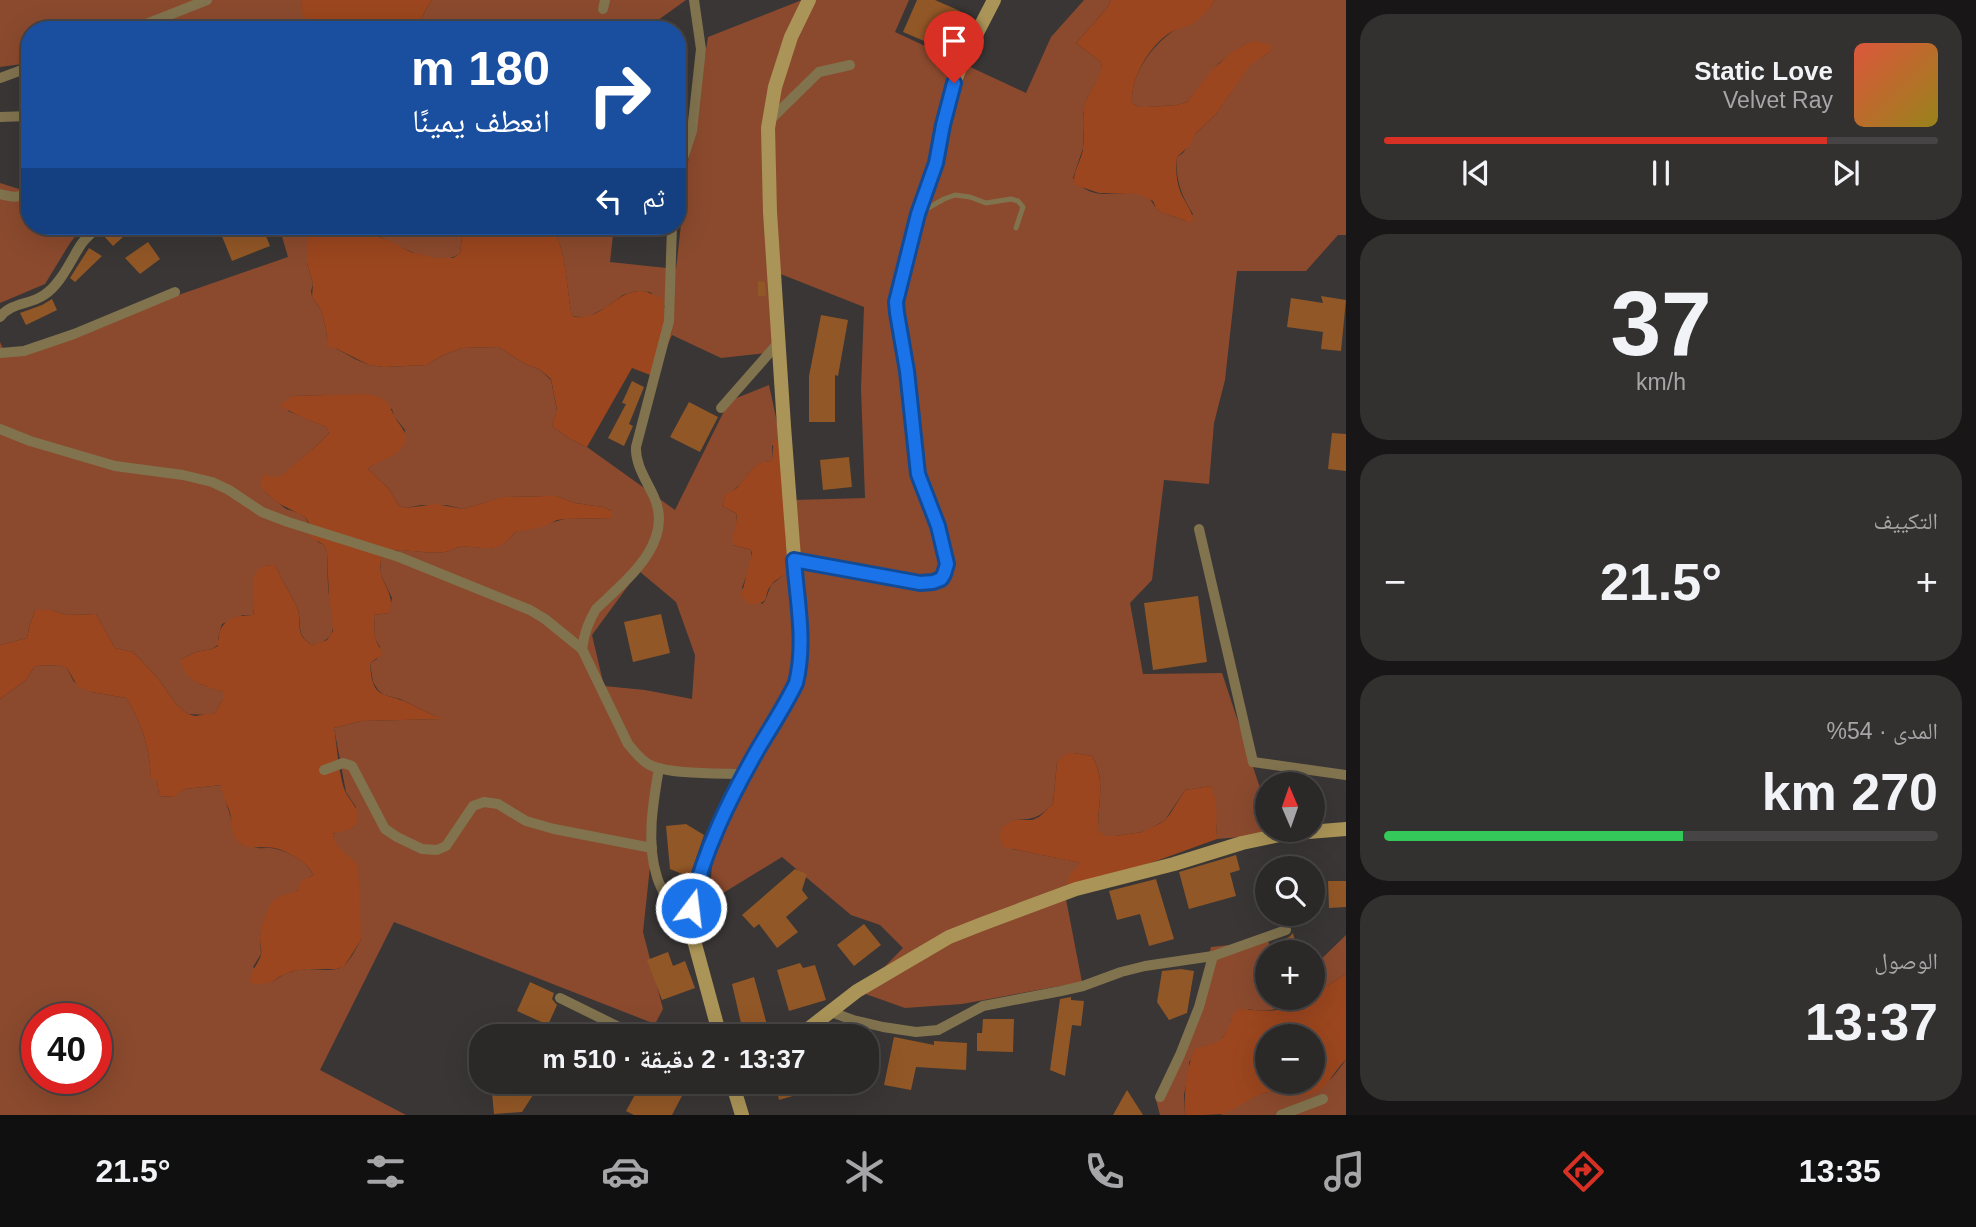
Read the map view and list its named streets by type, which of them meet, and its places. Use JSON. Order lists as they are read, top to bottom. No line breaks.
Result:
{"north":"top","page":{"turn":["180 m","انعطف يمينًا"],"song":["Static Love","Velvet Ray"],"then":"ثم","tile":[["37","km/h"],"التكييف",["المدى · 54%","270 km"],["الوصول","13:37"]],"heat":["−","21.5°","+"],"map_buttons":["+","−"],"limit":"40","trip":"13:37 · 2 دقيقة · 510 m","tabs":["13:35","21.5°"]}}
